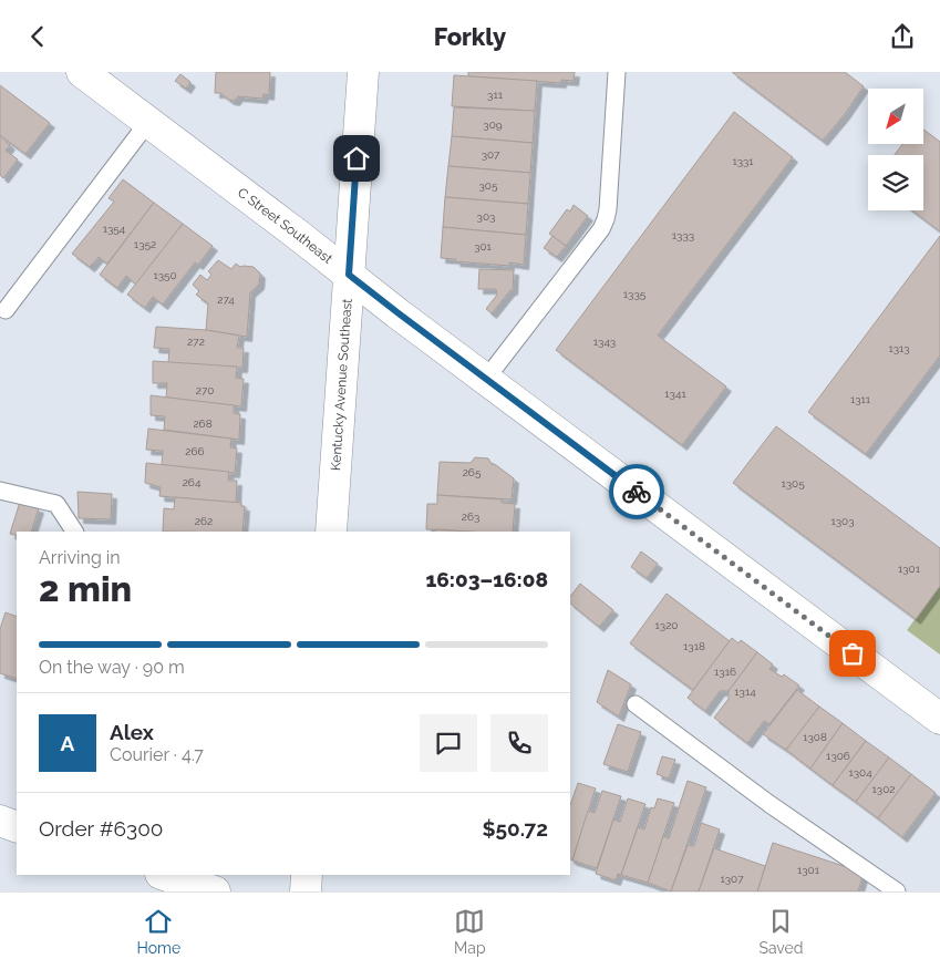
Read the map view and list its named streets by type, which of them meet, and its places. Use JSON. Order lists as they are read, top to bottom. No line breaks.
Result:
{"streets":{"street":["C Street Southeast","Kentucky Avenue Southeast"]},"crossings":[["C Street Southeast","Kentucky Avenue Southeast"]],"house_numbers":["311","309","307","1331","305","303","1354","1333","1352","301","1350","1335","274","272","1343","1313","270","1341","1311","268","266","265","264","1305","263","262","1303","1301","1320","1318","1316","1314","1308","1306","1304","1302","1301","1307"],"north":"bottom left","page":{"header":"Forkly","heading":["2 min","Arriving in","16:03–16:08"],"panel":["Alex","Courier · 4.7","Order #6300","$50.72"],"bar":"On the way · 90 m","round":"A","tabs":["Home","Map","Saved"]}}
